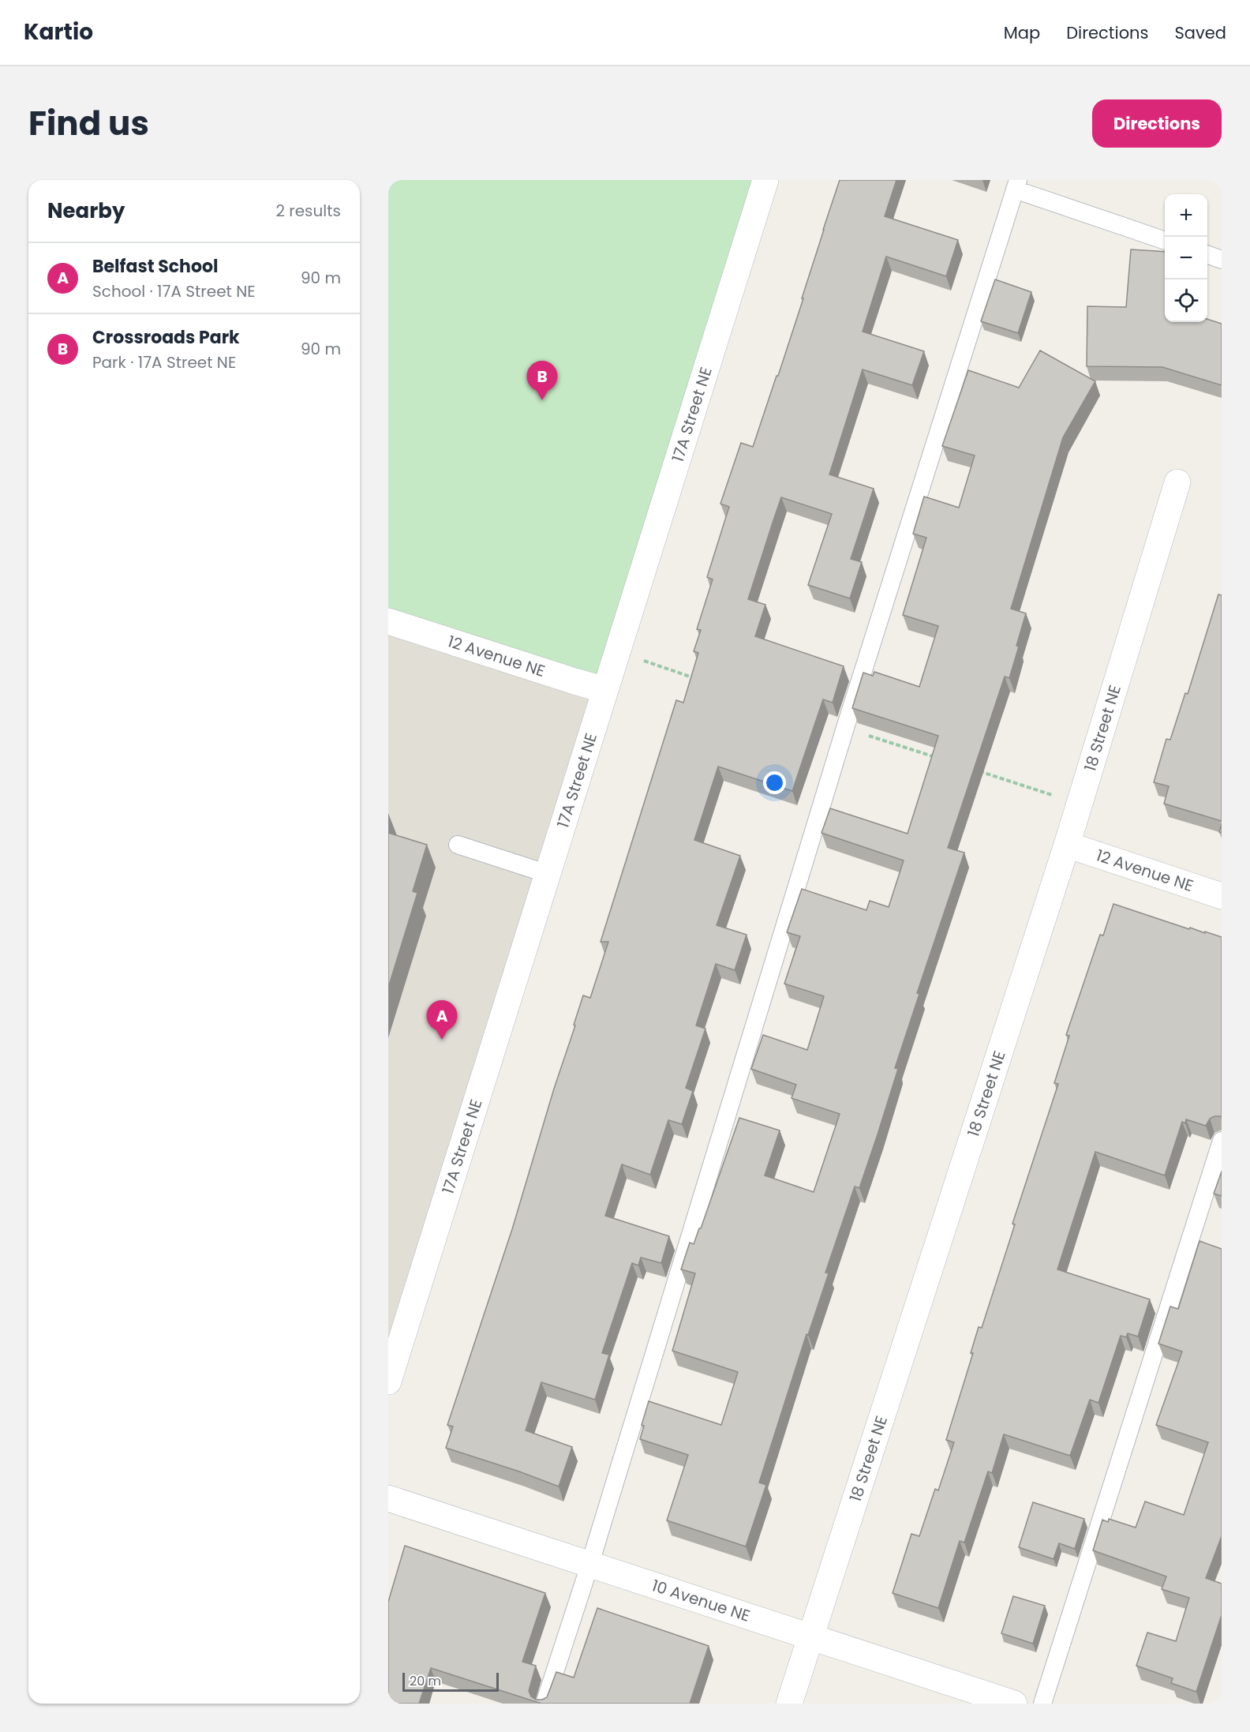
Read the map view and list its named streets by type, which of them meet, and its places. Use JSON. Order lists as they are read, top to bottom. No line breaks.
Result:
{"streets":{"street":["17A Street NE","12 Avenue NE","18 Street NE","10 Avenue NE"]},"crossings":[["17A Street NE","12 Avenue NE"],["12 Avenue NE","18 Street NE"],["18 Street NE","10 Avenue NE"]],"scale_bar":"20 m","page":{"header":"Kartio","nav":["Map","Directions","Saved"],"title":"Find us","buttons":"Directions","heading":["Nearby","2 results"],"map_buttons":["+","−"],"list":[{"mark":"A","name":"Belfast School","note":"School · 17A Street NE","value":"90 m"},{"mark":"B","name":"Crossroads Park","note":"Park · 17A Street NE","value":"90 m"}],"pins":["B","A"],"scale":"20 m"}}
